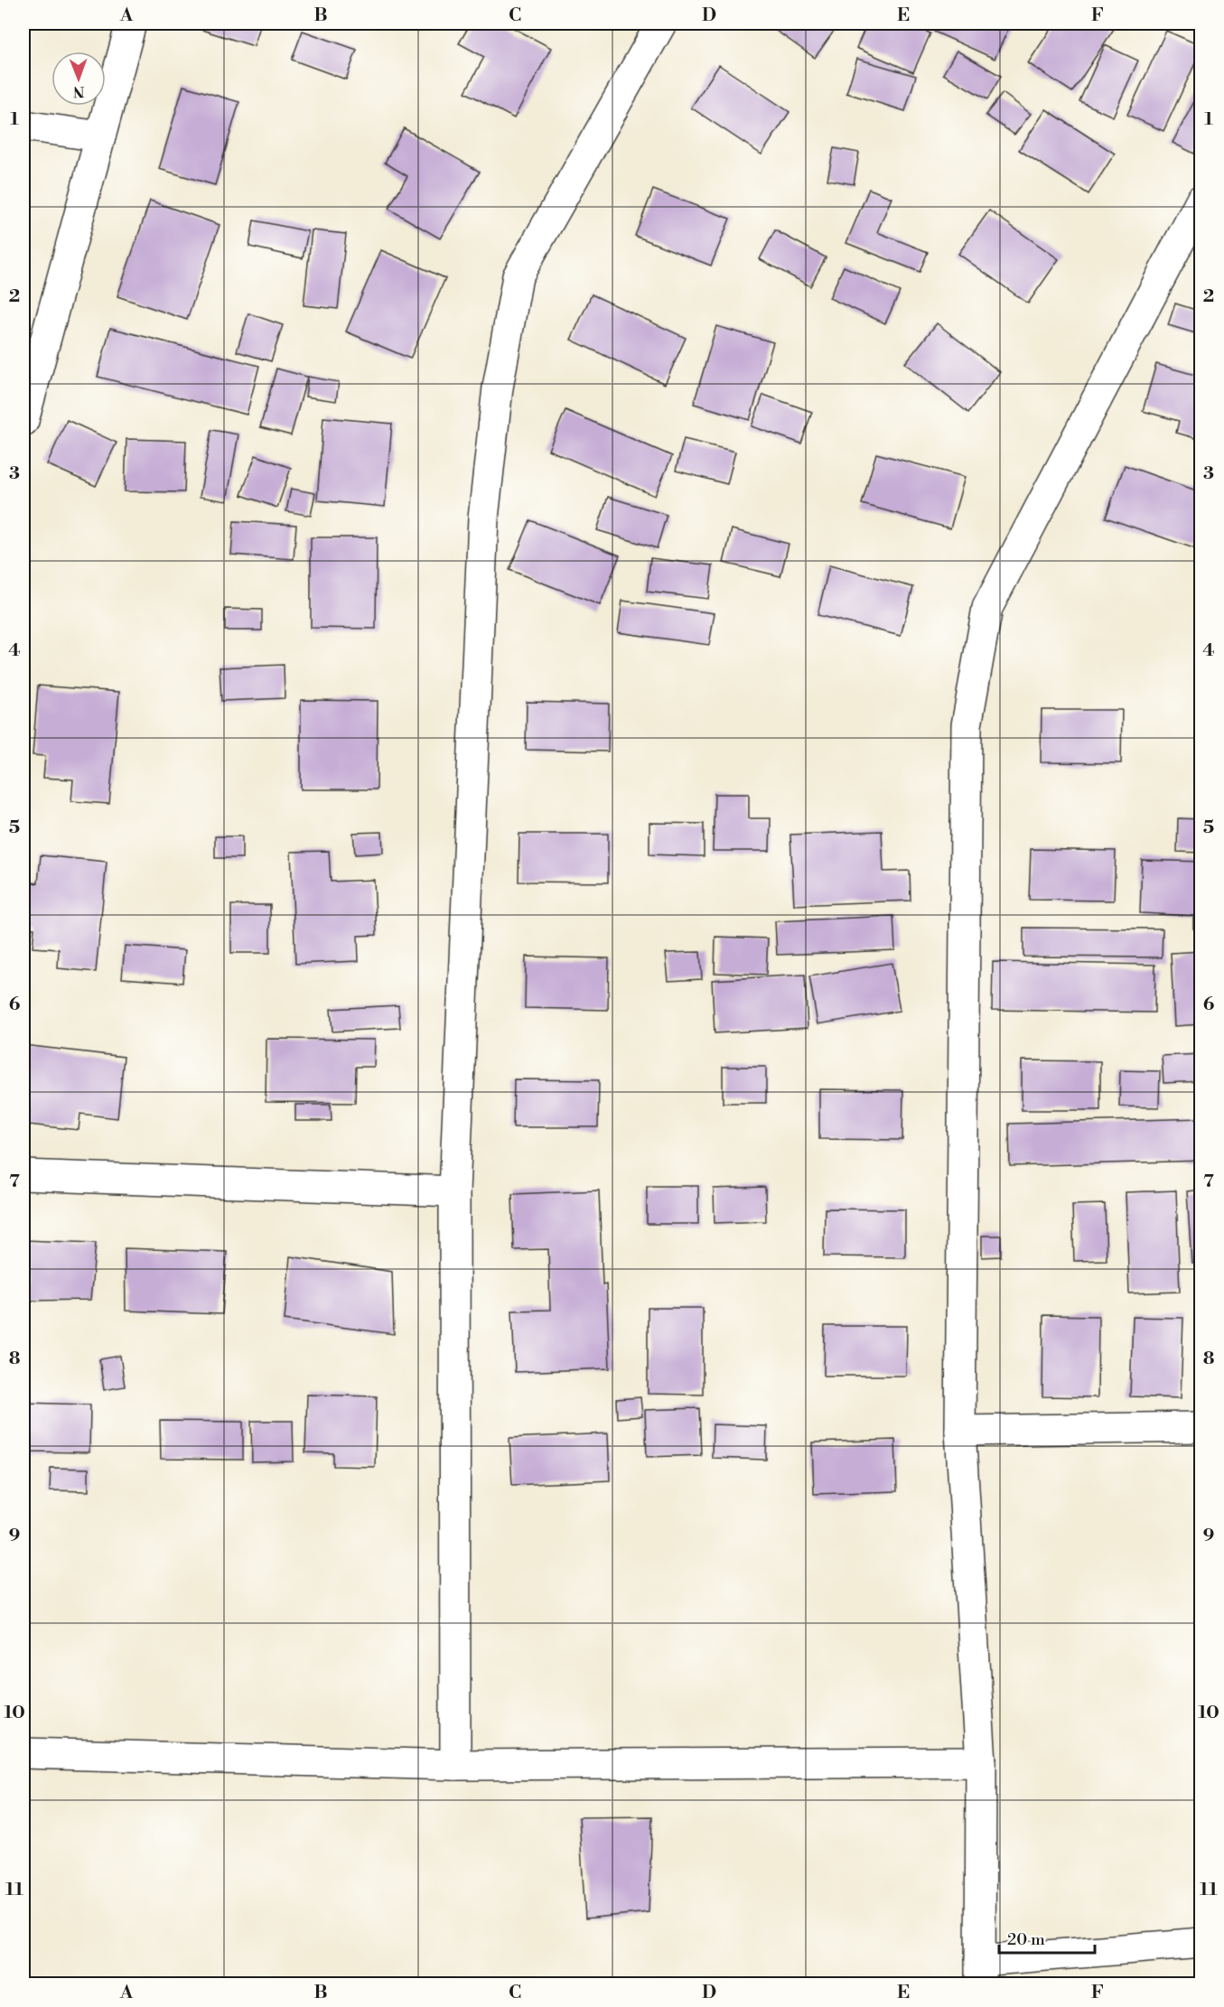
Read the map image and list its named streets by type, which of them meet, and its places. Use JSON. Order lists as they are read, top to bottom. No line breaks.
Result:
{"scale_bar":"20 m","north":"bottom","grid":{"columns":["A","B","C","D","E","F"],"rows":["1","2","3","4","5","6","7","8","9","10","11"]}}
